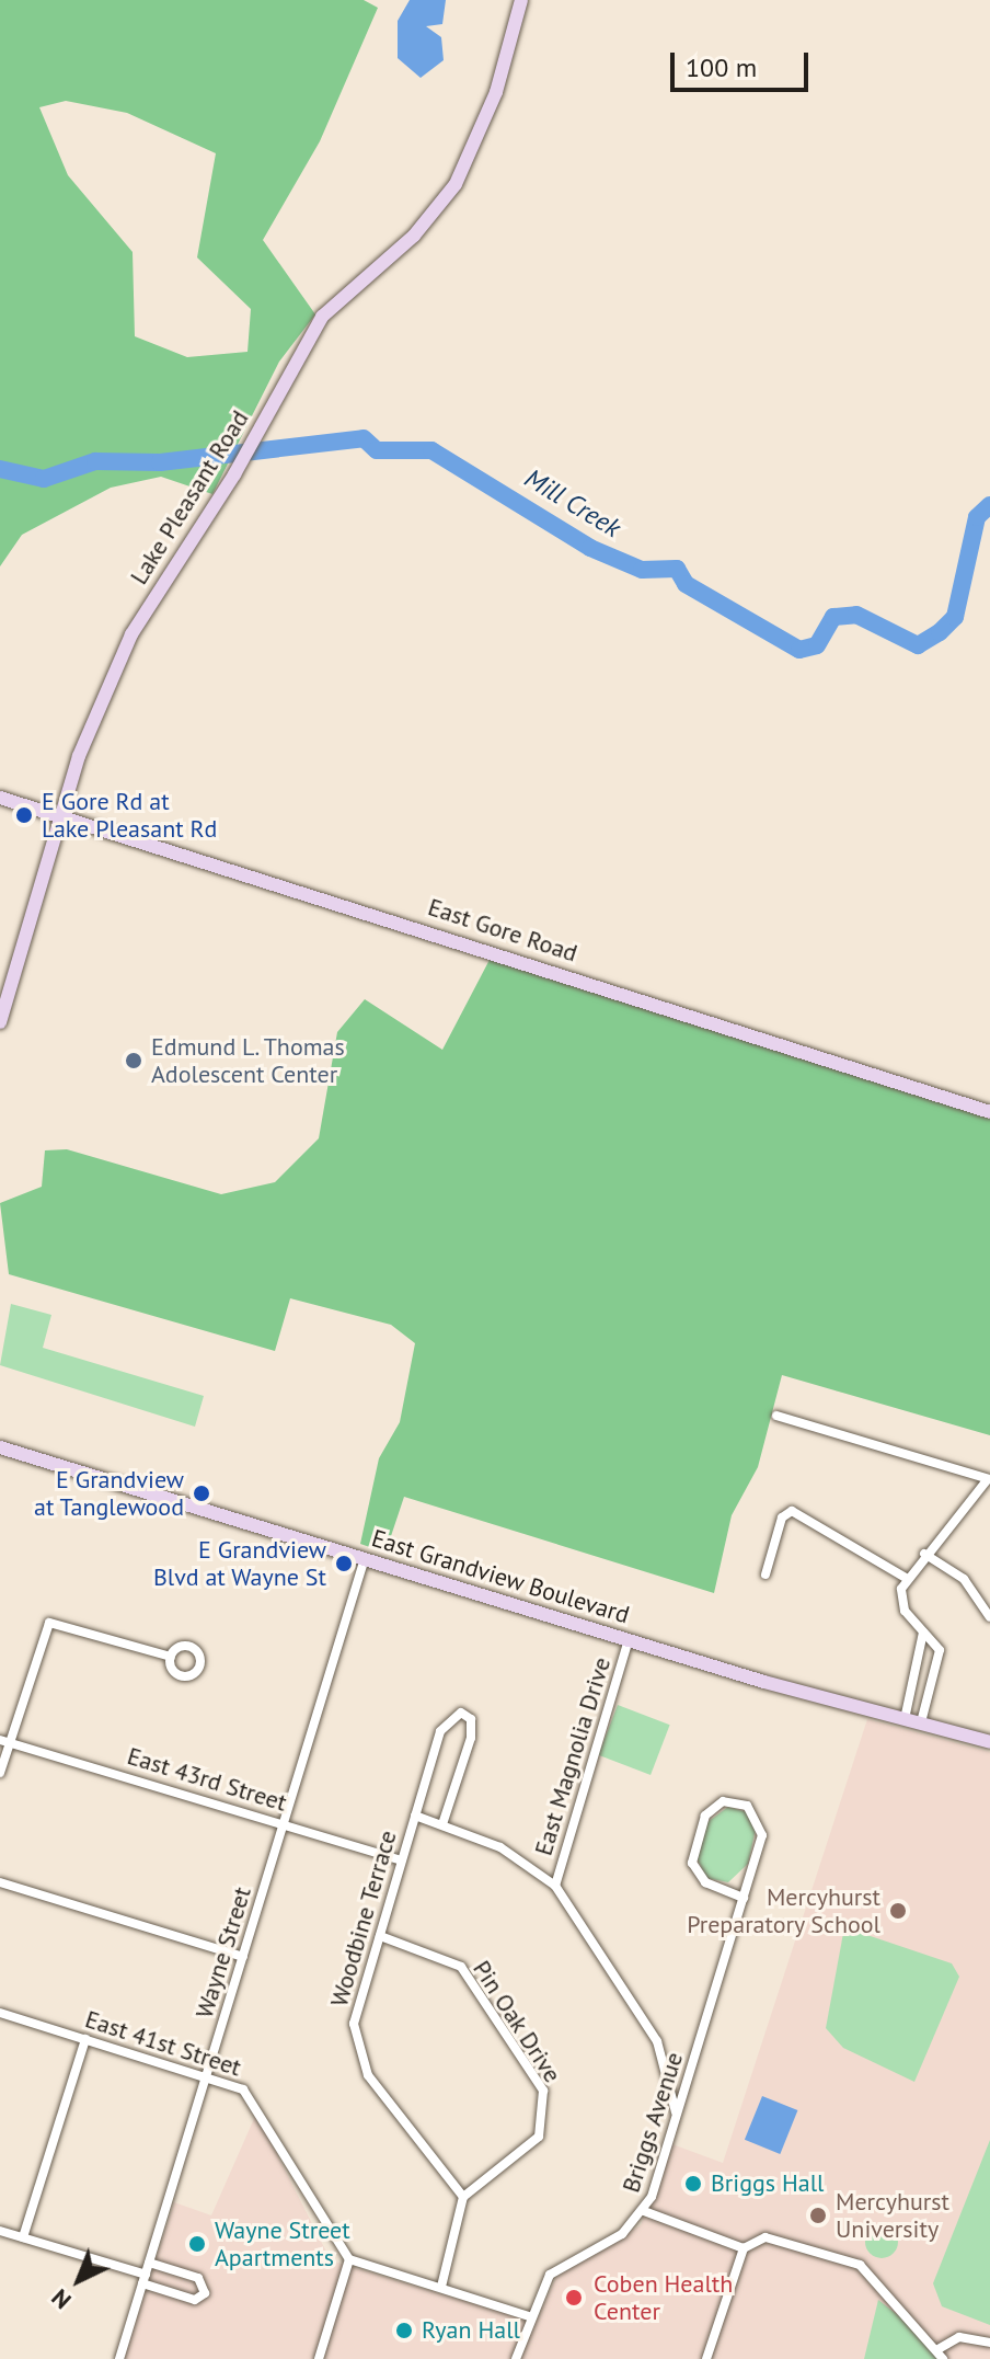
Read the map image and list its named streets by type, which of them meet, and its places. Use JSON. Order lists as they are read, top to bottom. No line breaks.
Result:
{"streets":{"street":["Lake Pleasant Road","East Gore Road","East Grandview Boulevard","East Magnolia Drive","East 43rd Street","Woodbine Terrace","Wayne Street","Pin Oak Drive","East 41st Street","Briggs Avenue"]},"crossings":[["Lake Pleasant Road","East Gore Road"],["East Grandview Boulevard","East Magnolia Drive"],["East Grandview Boulevard","Wayne Street"],["East 43rd Street","Woodbine Terrace"],["East 43rd Street","Wayne Street"],["Woodbine Terrace","Pin Oak Drive"],["Wayne Street","East 41st Street"]],"water":["Mill Creek"],"places":["E Gore Rd at Lake Pleasant Rd","Edmund L. Thomas Adolescent Center","E Grandview at Tanglewood","E Grandview Blvd at Wayne St","Mercyhurst Preparatory School","Briggs Hall","Mercyhurst University","Wayne Street Apartments","Coben Health Center","Ryan Hall"],"scale_bar":"100 m","north":"bottom left"}
